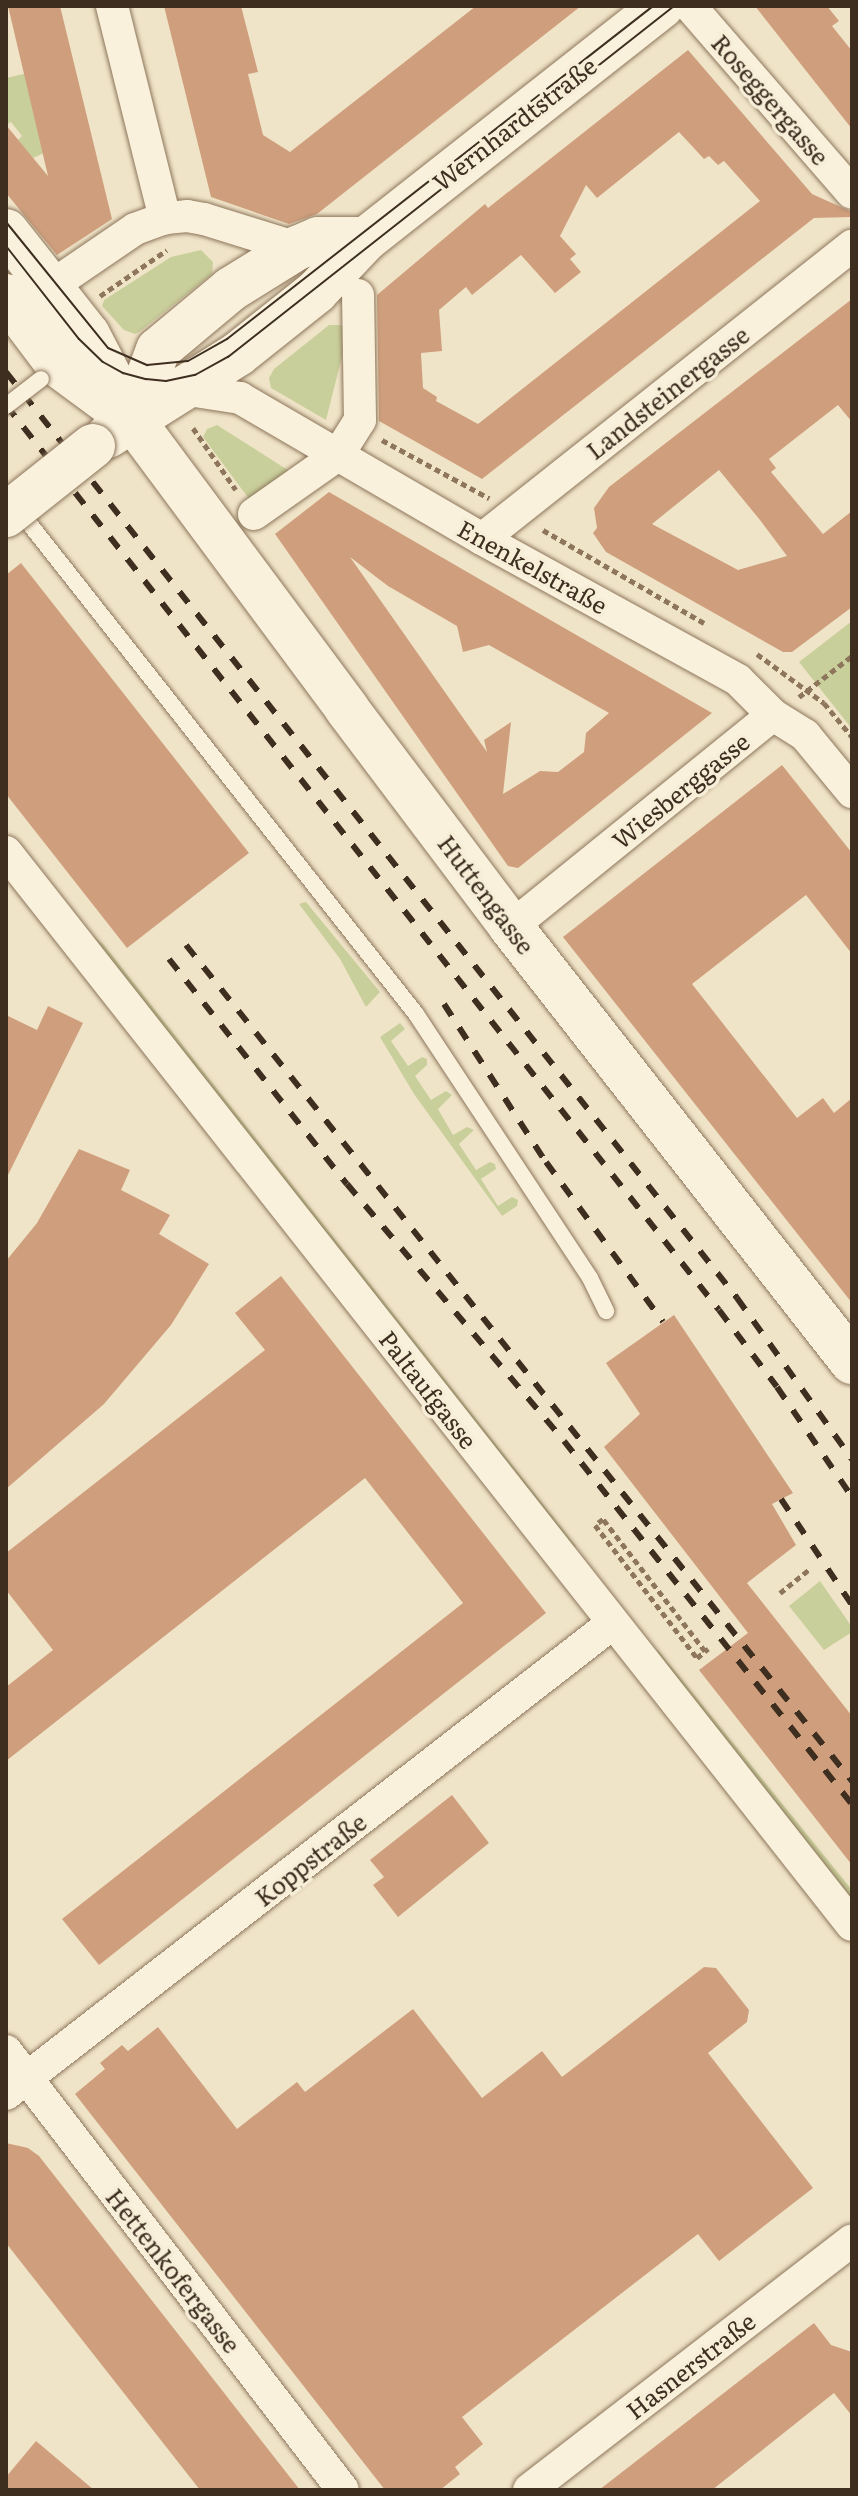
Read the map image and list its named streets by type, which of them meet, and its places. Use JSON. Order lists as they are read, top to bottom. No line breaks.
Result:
{"streets":{"street":["Roseggergasse","Wernhardtstraße","Landsteinergasse","Enenkelstraße","Wiesberggasse","Huttengasse","Paltaufgasse","Koppstraße","Hettenkofergasse","Hasnerstraße"]},"crossings":[["Wernhardtstraße","Enenkelstraße"],["Wernhardtstraße","Huttengasse"],["Landsteinergasse","Enenkelstraße"],["Enenkelstraße","Wiesberggasse"],["Wiesberggasse","Huttengasse"],["Paltaufgasse","Koppstraße"],["Koppstraße","Hettenkofergasse"]]}
